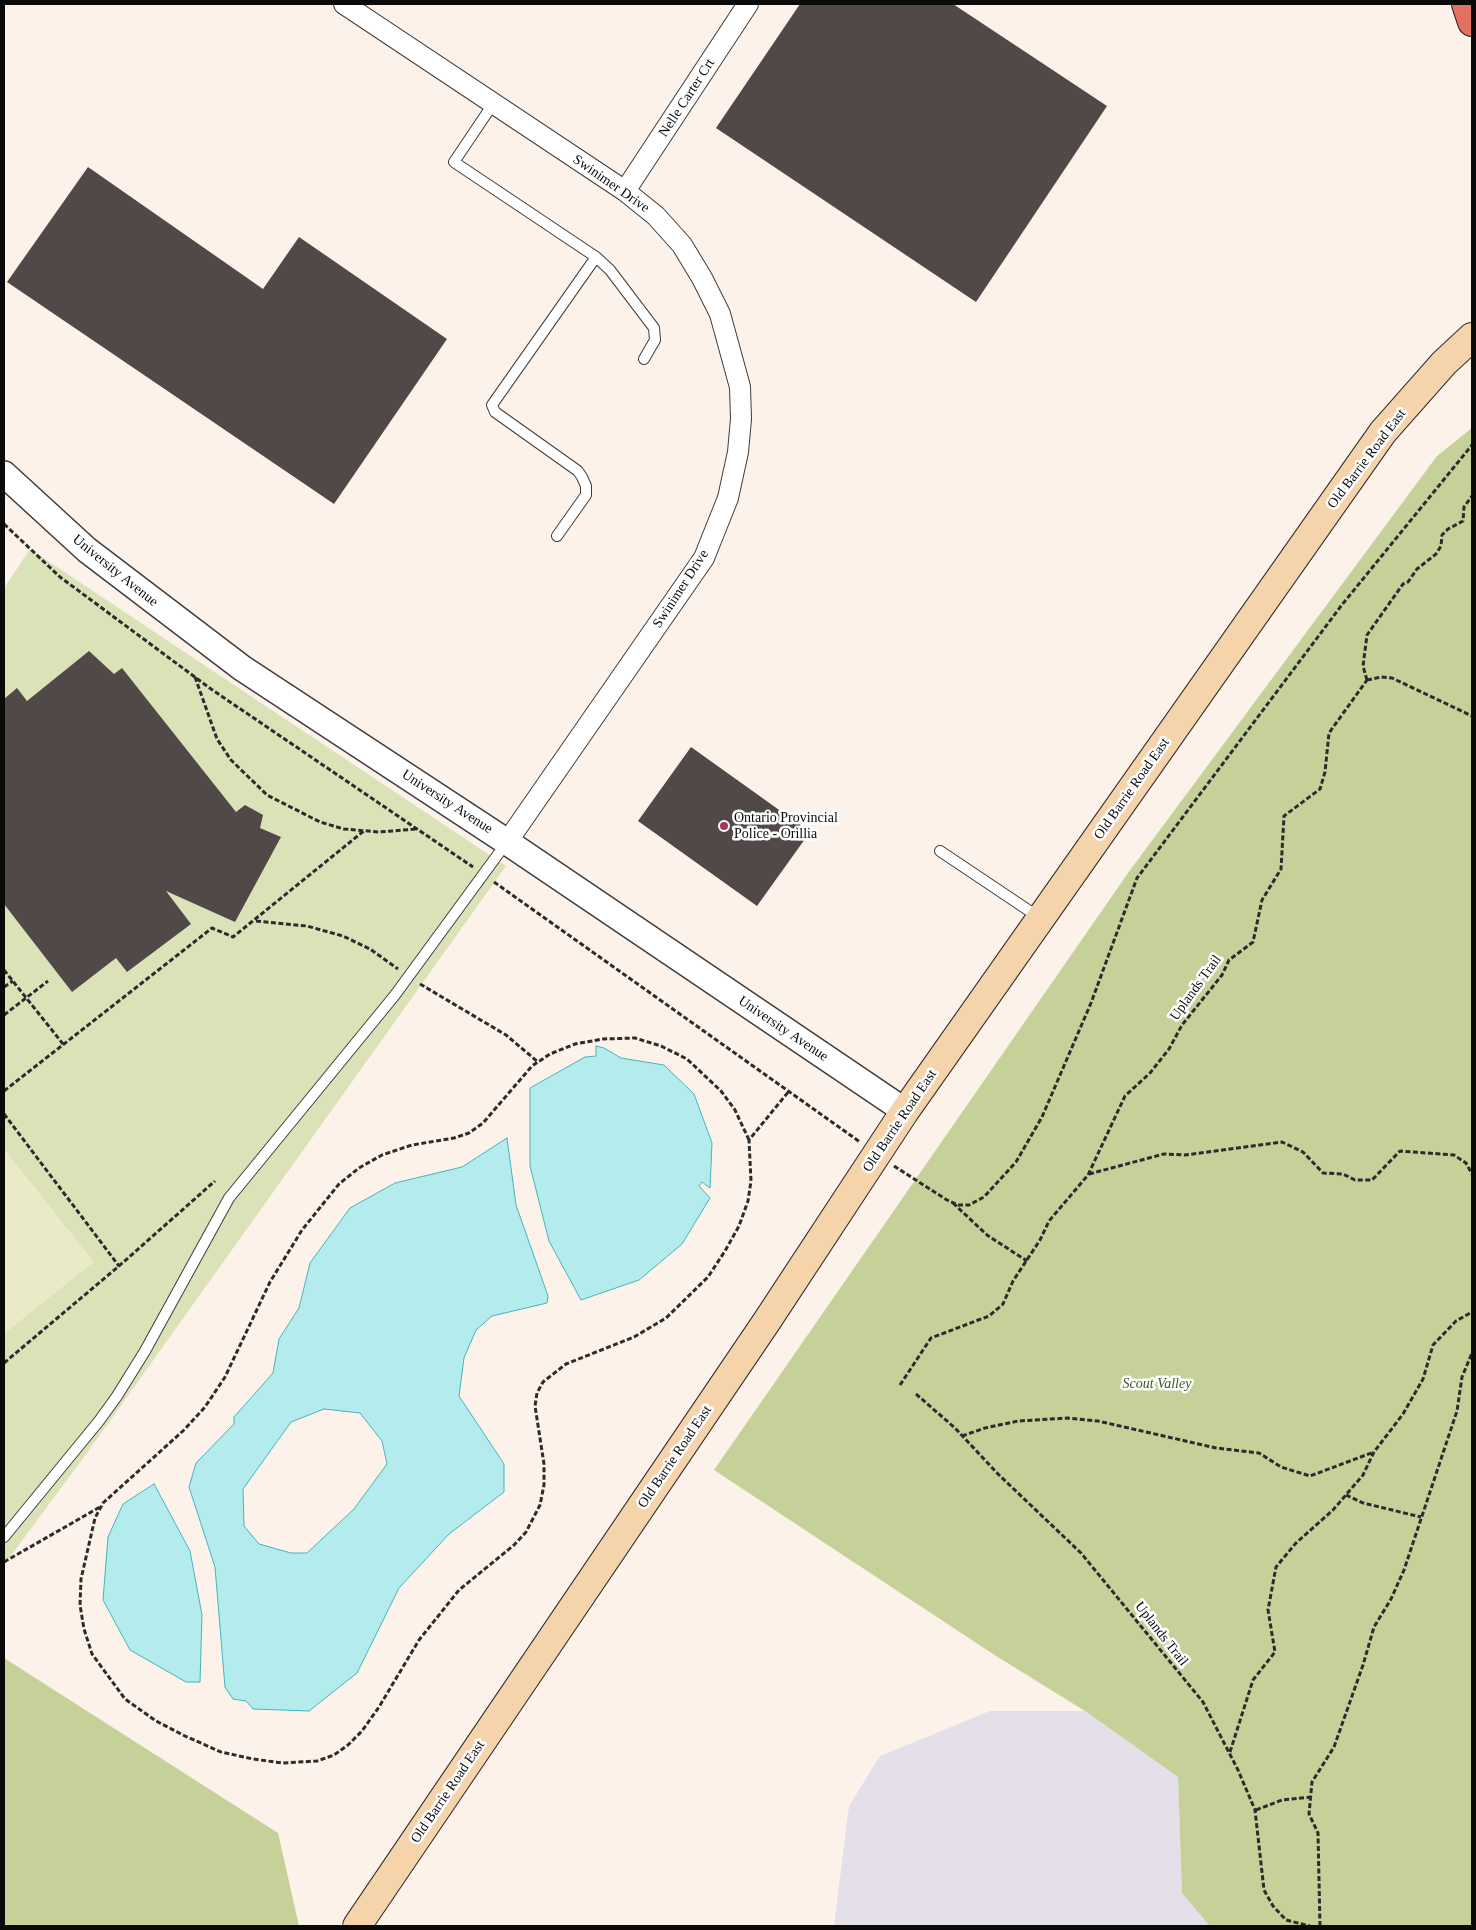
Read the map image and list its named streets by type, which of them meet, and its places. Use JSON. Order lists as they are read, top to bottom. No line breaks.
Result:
{"streets":{"main road":["Old Barrie Road East"],"street":["Nelle Carter Crt","Swinimer Drive","University Avenue"],"path":["Uplands Trail"]},"crossings":[["Nelle Carter Crt","Swinimer Drive"],["Swinimer Drive","University Avenue"],["Old Barrie Road East","University Avenue"]],"parks":["Scout Valley"],"places":["Ontario Provincial Police - Orillia"]}
